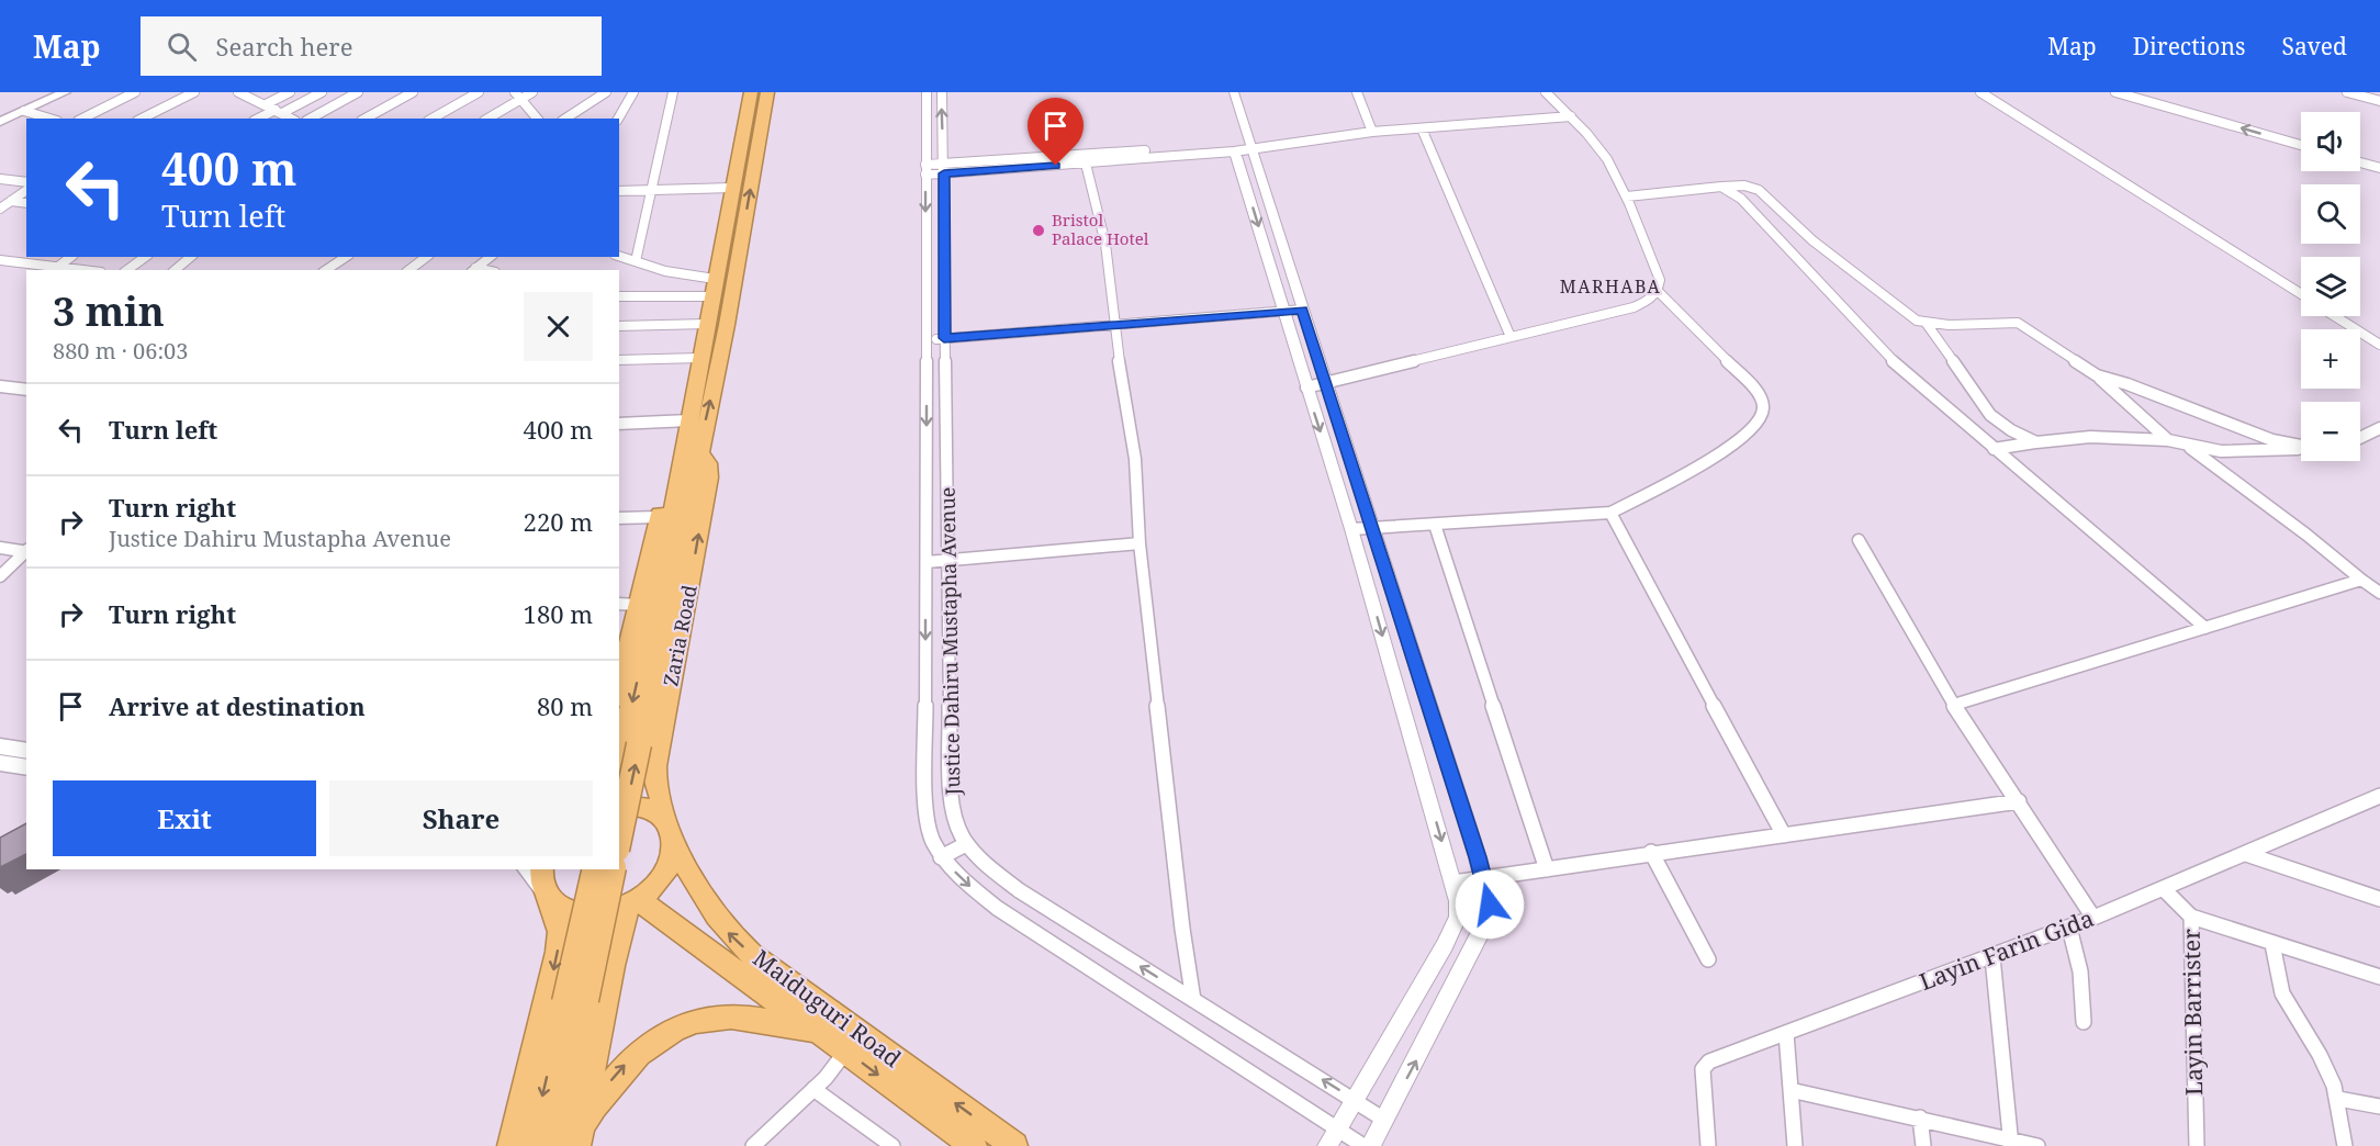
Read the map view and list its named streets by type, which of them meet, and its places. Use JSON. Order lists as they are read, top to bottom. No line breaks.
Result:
{"streets":{"highway":["Zaria Road","Maiduguri Road"],"street":["Justice Dahiru Mustapha Avenue","Layin Farin Gida","Layin Barrister"]},"crossings":[["Zaria Road","Maiduguri Road"],["Layin Farin Gida","Layin Barrister"]],"districts":["MARHABA"],"places":["Bristol Palace Hotel"],"page":{"header":"Map","search":"Search here","nav":["Map","Directions","Saved"],"map_buttons":["+","−"],"turn":["400 m","Turn left"],"heading":["3 min","880 m · 06:03"],"list":[{"name":"Turn left","value":"400 m"},{"name":"Turn right","note":"Justice Dahiru Mustapha Avenue","value":"220 m"},{"name":"Turn right","value":"180 m"},{"name":"Arrive at destination","value":"80 m"}],"buttons":["Exit","Share"]}}
